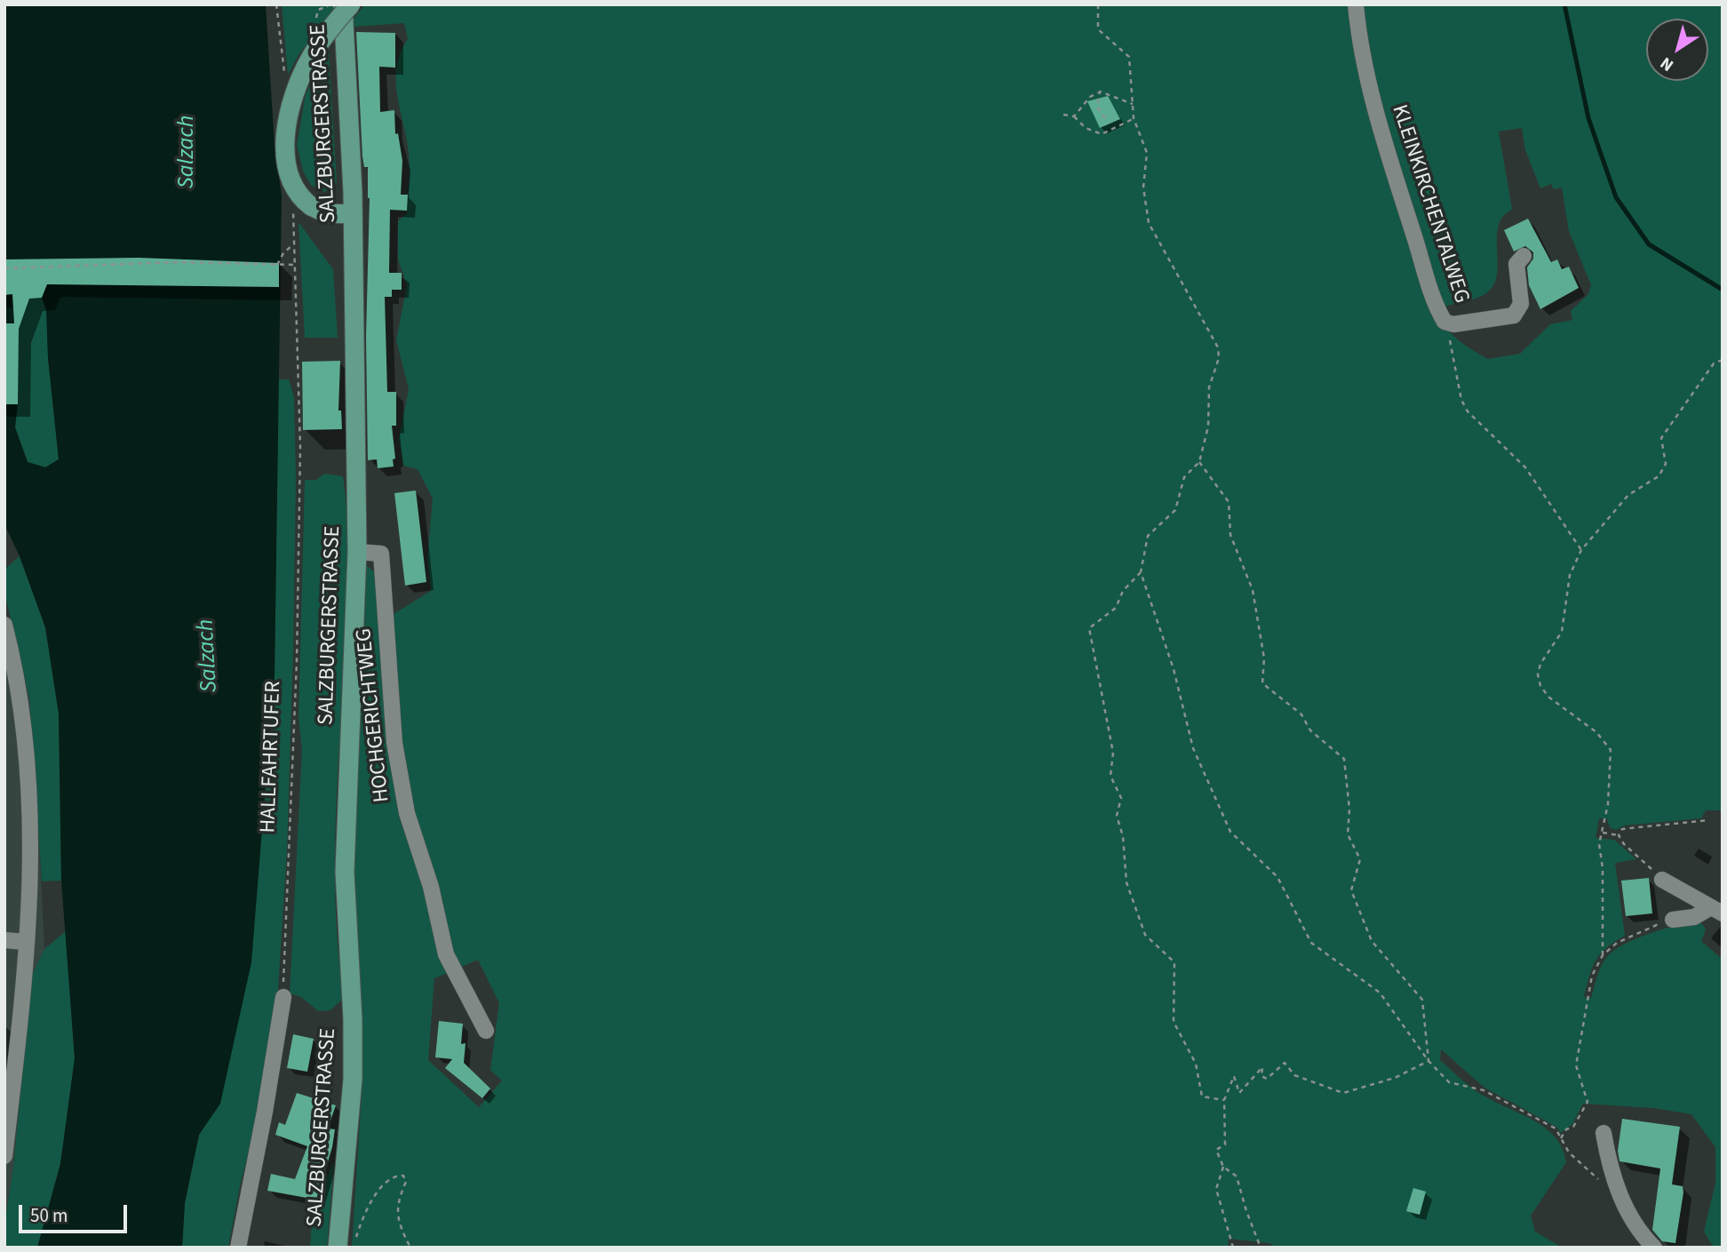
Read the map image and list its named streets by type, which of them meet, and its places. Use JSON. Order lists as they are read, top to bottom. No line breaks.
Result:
{"streets":{"main road":["SALZBURGERSTRASSE"],"street":["KLEINKIRCHENTALWEG","HOCHGERICHTWEG"],"path":["HALLFAHRTUFER"]},"crossings":[["SALZBURGERSTRASSE","HOCHGERICHTWEG"]],"water":["Salzach"],"scale_bar":"50 m","north":"bottom left"}
